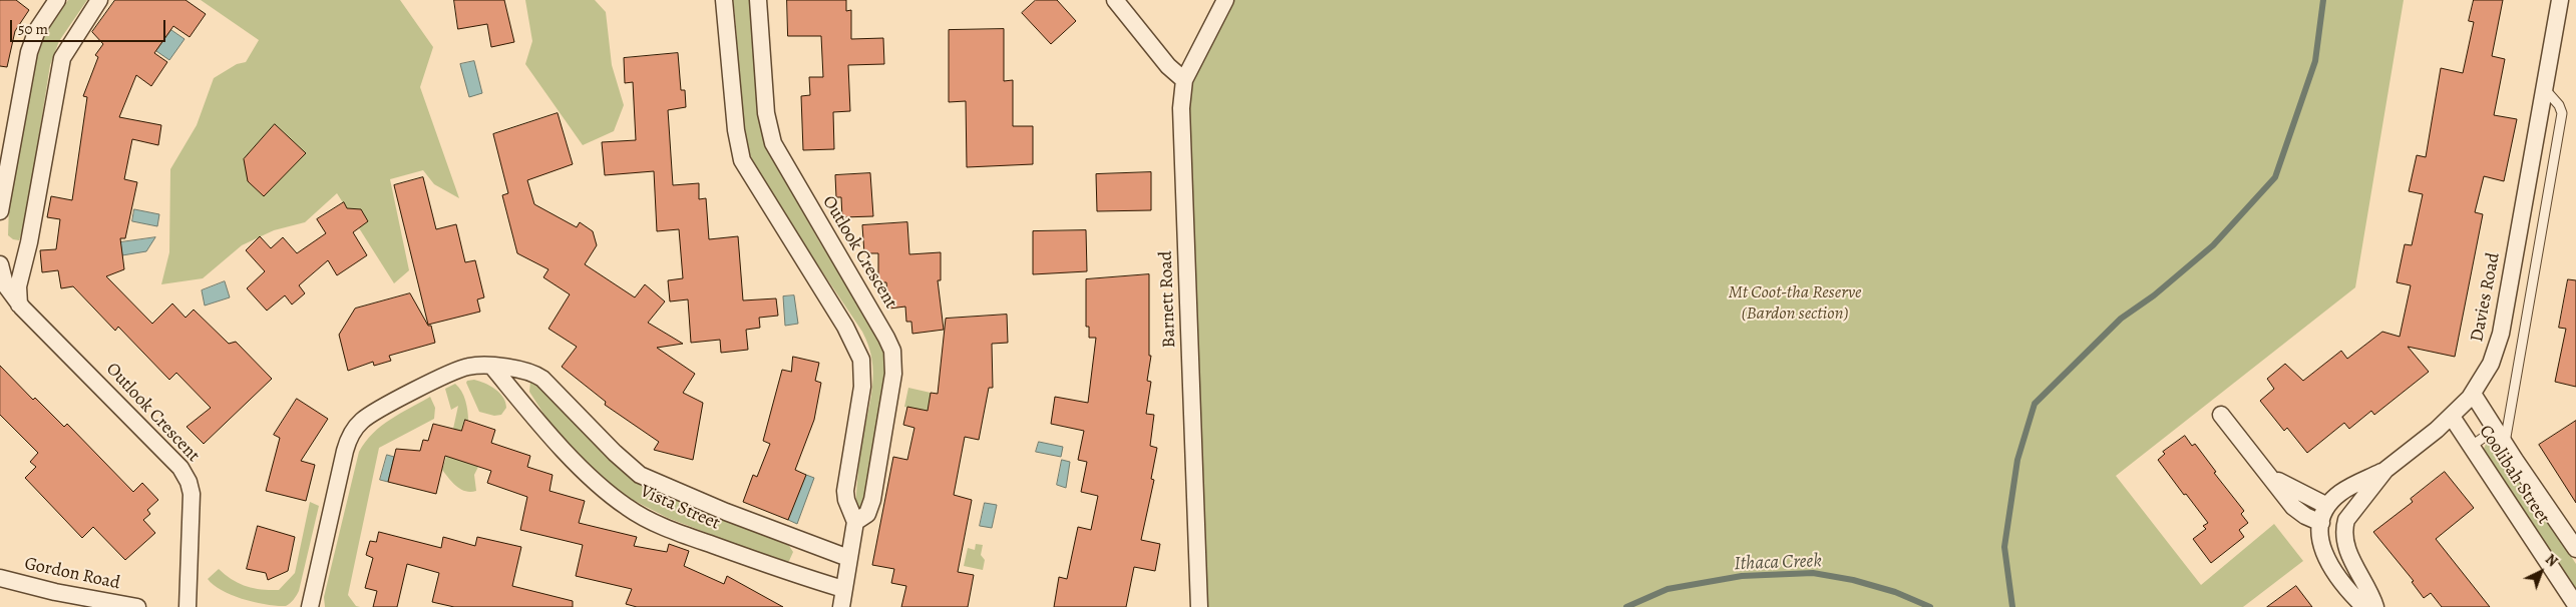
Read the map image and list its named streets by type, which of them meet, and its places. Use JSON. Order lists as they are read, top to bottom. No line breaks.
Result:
{"streets":{"street":["Outlook Crescent","Davies Road","Barnett Road","Coolibah Street","Vista Street","Gordon Road"]},"crossings":[["Outlook Crescent","Vista Street"],["Davies Road","Coolibah Street"]],"water":["Ithaca Creek"],"parks":["Mt Coot-tha Reserve (Bardon section)"],"scale_bar":"50 m","north":"top right"}
